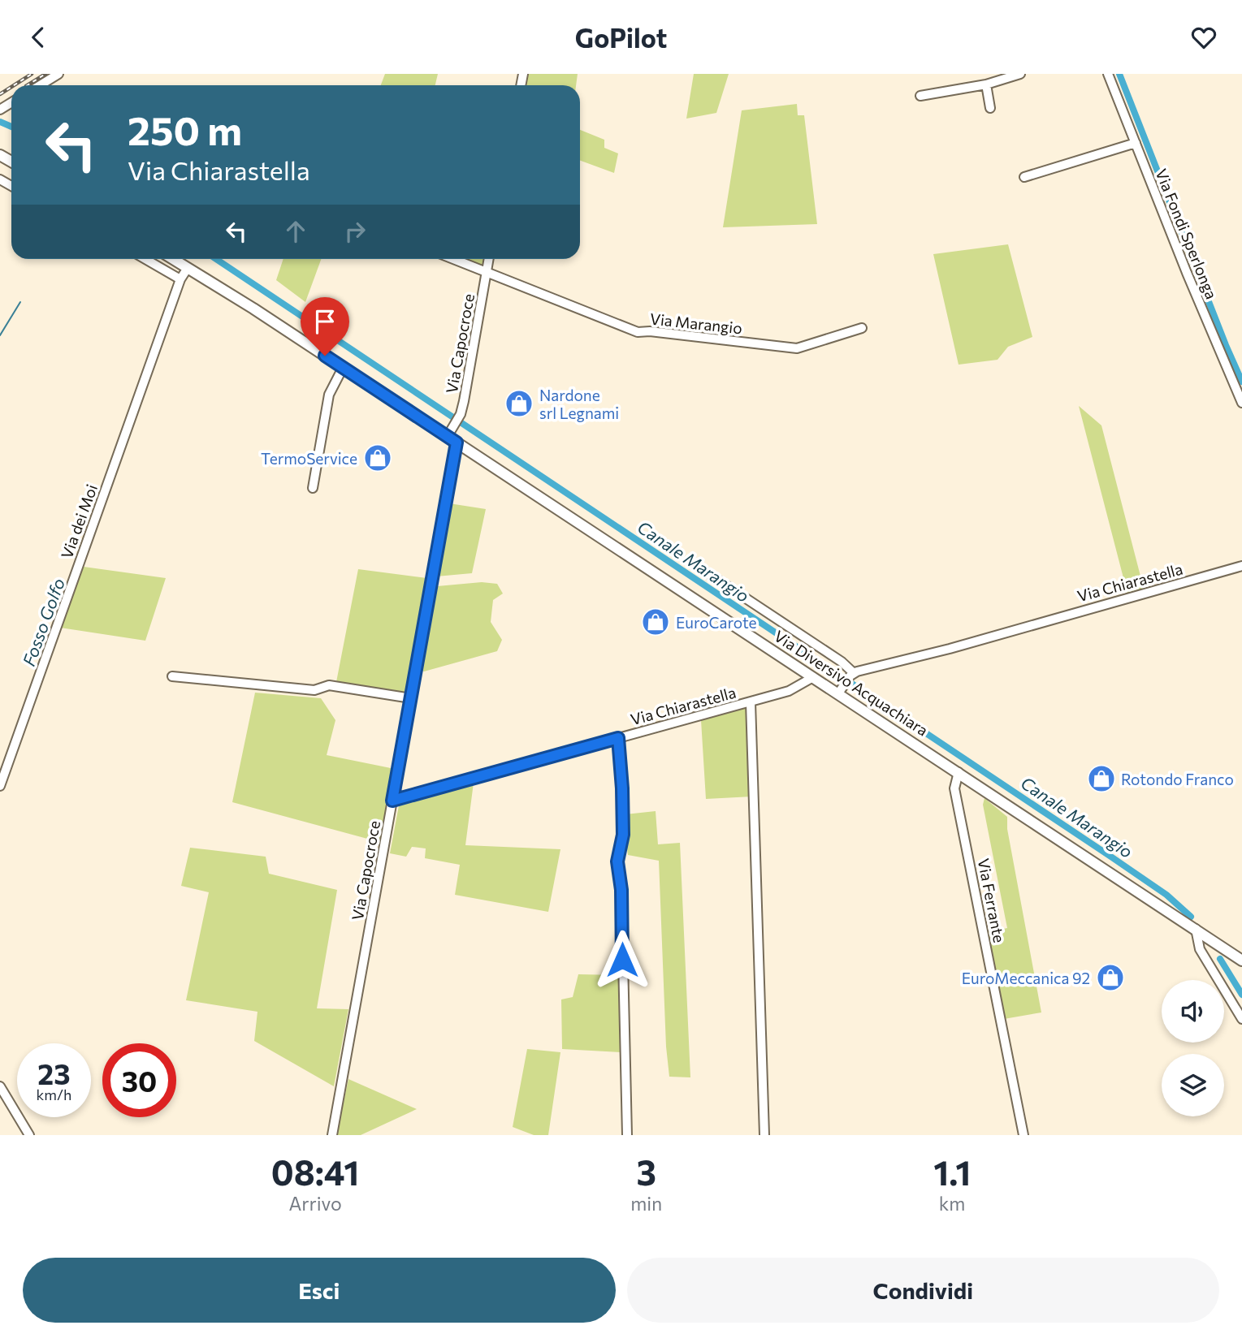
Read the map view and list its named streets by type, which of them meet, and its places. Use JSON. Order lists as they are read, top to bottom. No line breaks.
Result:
{"streets":{"main road":["Via Diversivo Acquachiara"],"street":["Via Fondi Sperlonga","Via Marangio","Via Capocroce","Via dei Moi","Via Chiarastella","Via Ferrante"]},"crossings":[["Via Marangio","Via Capocroce"],["Via Capocroce","Via Chiarastella"],["Via Capocroce","Via Diversivo Acquachiara"],["Via dei Moi","Via Diversivo Acquachiara"],["Via Chiarastella","Via Diversivo Acquachiara"],["Via Diversivo Acquachiara","Via Ferrante"]],"water":["Canale Marangio","Fosso Golfo"],"places":{"shop":["Nardone srl Legnami","TermoService","EuroCarote","Rotondo Franco","EuroMeccanica 92"]},"page":{"header":"GoPilot","turn":["250 m","Via Chiarastella"],"speed":"23 km/h","limit":"30","eta":["08:41","Arrivo","3","min","1.1","km"],"buttons":["Esci","Condividi"]}}
